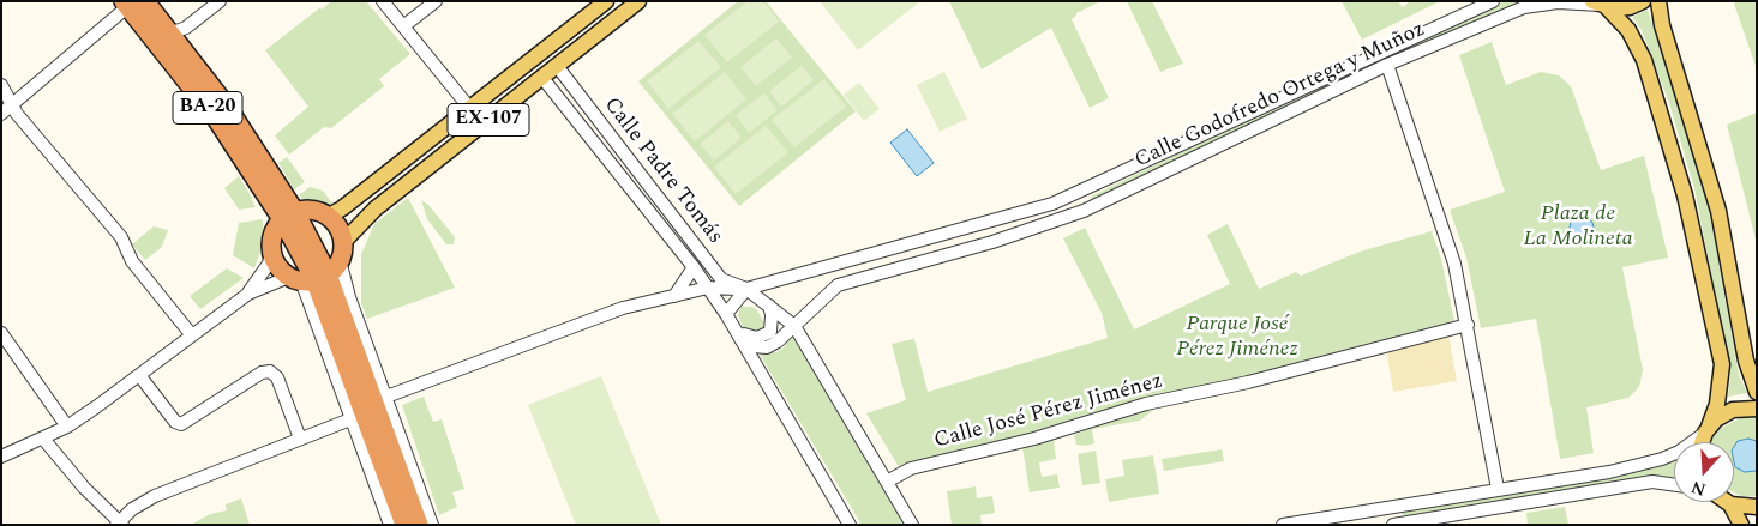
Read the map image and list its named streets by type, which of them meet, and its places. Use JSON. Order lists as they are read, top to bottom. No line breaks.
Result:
{"streets":{"highway":["BA-20"],"main road":["EX-107"],"street":["Calle Godofredo Ortega y Muñoz","Calle Padre Tomás","Calle José Pérez Jiménez"]},"crossings":[["Calle Godofredo Ortega y Muñoz","Calle Padre Tomás"],["EX-107","Calle Padre Tomás"]],"parks":["Plaza de La Molineta","Parque José Pérez Jiménez"],"north":"bottom"}
